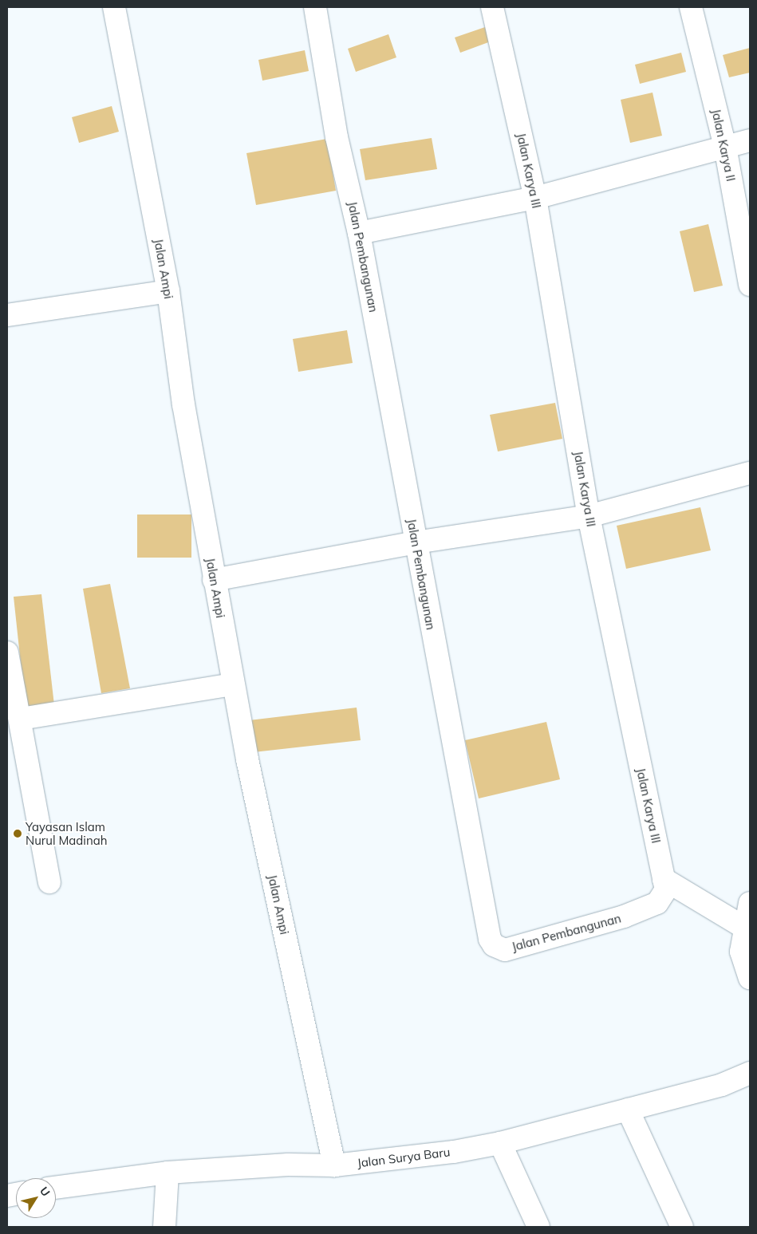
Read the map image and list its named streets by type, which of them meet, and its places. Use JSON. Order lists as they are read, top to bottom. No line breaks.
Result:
{"streets":{"street":["Jalan Karya II","Jalan Karya III","Jalan Pembangunan","Jalan Ampi","Jalan Surya Baru"]},"crossings":[["Jalan Karya III","Jalan Pembangunan"],["Jalan Ampi","Jalan Surya Baru"]],"places":["Yayasan Islam Nurul Madinah"],"north":"top right"}
